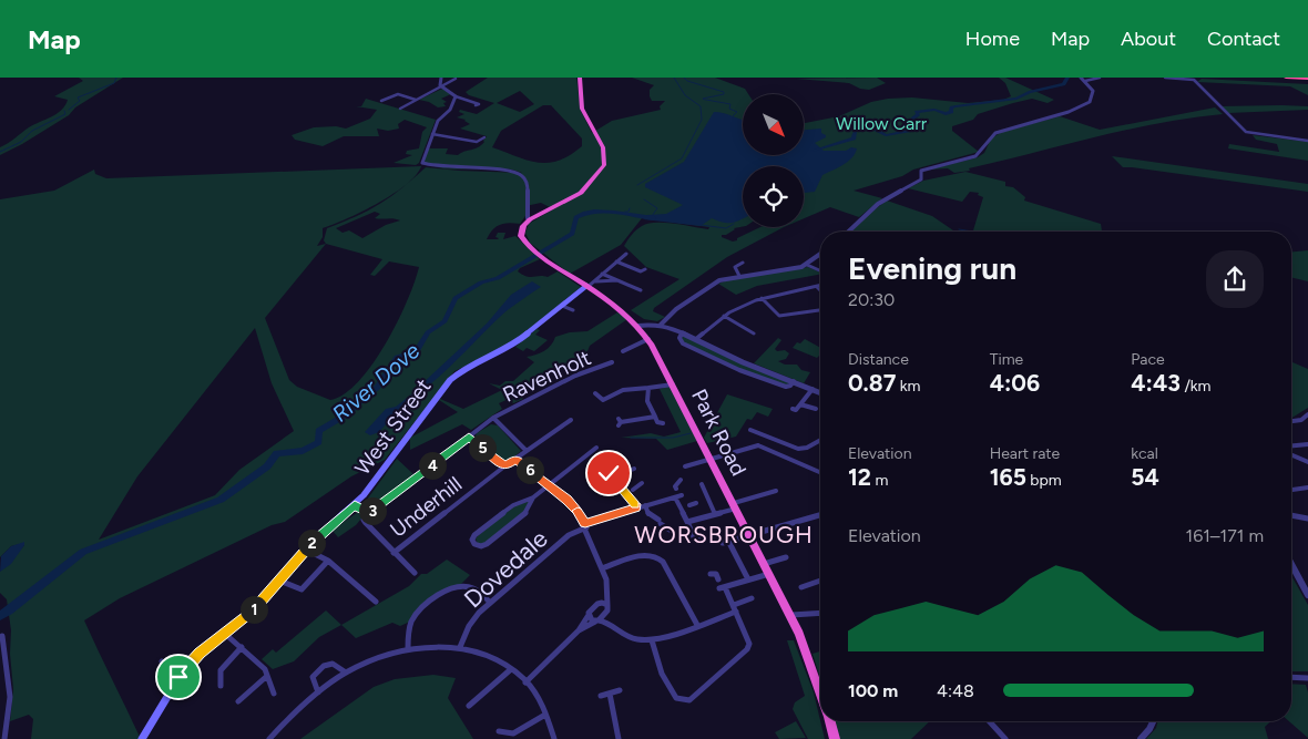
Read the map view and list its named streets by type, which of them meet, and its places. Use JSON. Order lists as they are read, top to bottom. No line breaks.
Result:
{"streets":{"highway":["Park Road"],"main road":["West Street"],"street":["Ravenholt","Underhill","Dovedale"]},"crossings":[["West Street","Park Road"]],"districts":["WORSBROUGH"],"water":["River Dove"],"parks":["Willow Carr"],"north":"bottom right","page":{"header":"Map","nav":["Home","Map","About","Contact"],"heading":["Evening run","20:30"],"stats":[["Distance","0.87 km"],["Time","4:06"],["Pace","4:43 /km"],["Elevation","12 m"],["Heart rate","165 bpm"],["kcal","54"]],"pins":["5","4","6","3","2","1"],"chart":["Elevation","161–171 m"],"list":[{"name":"100 m","note":"4:48"}]}}
